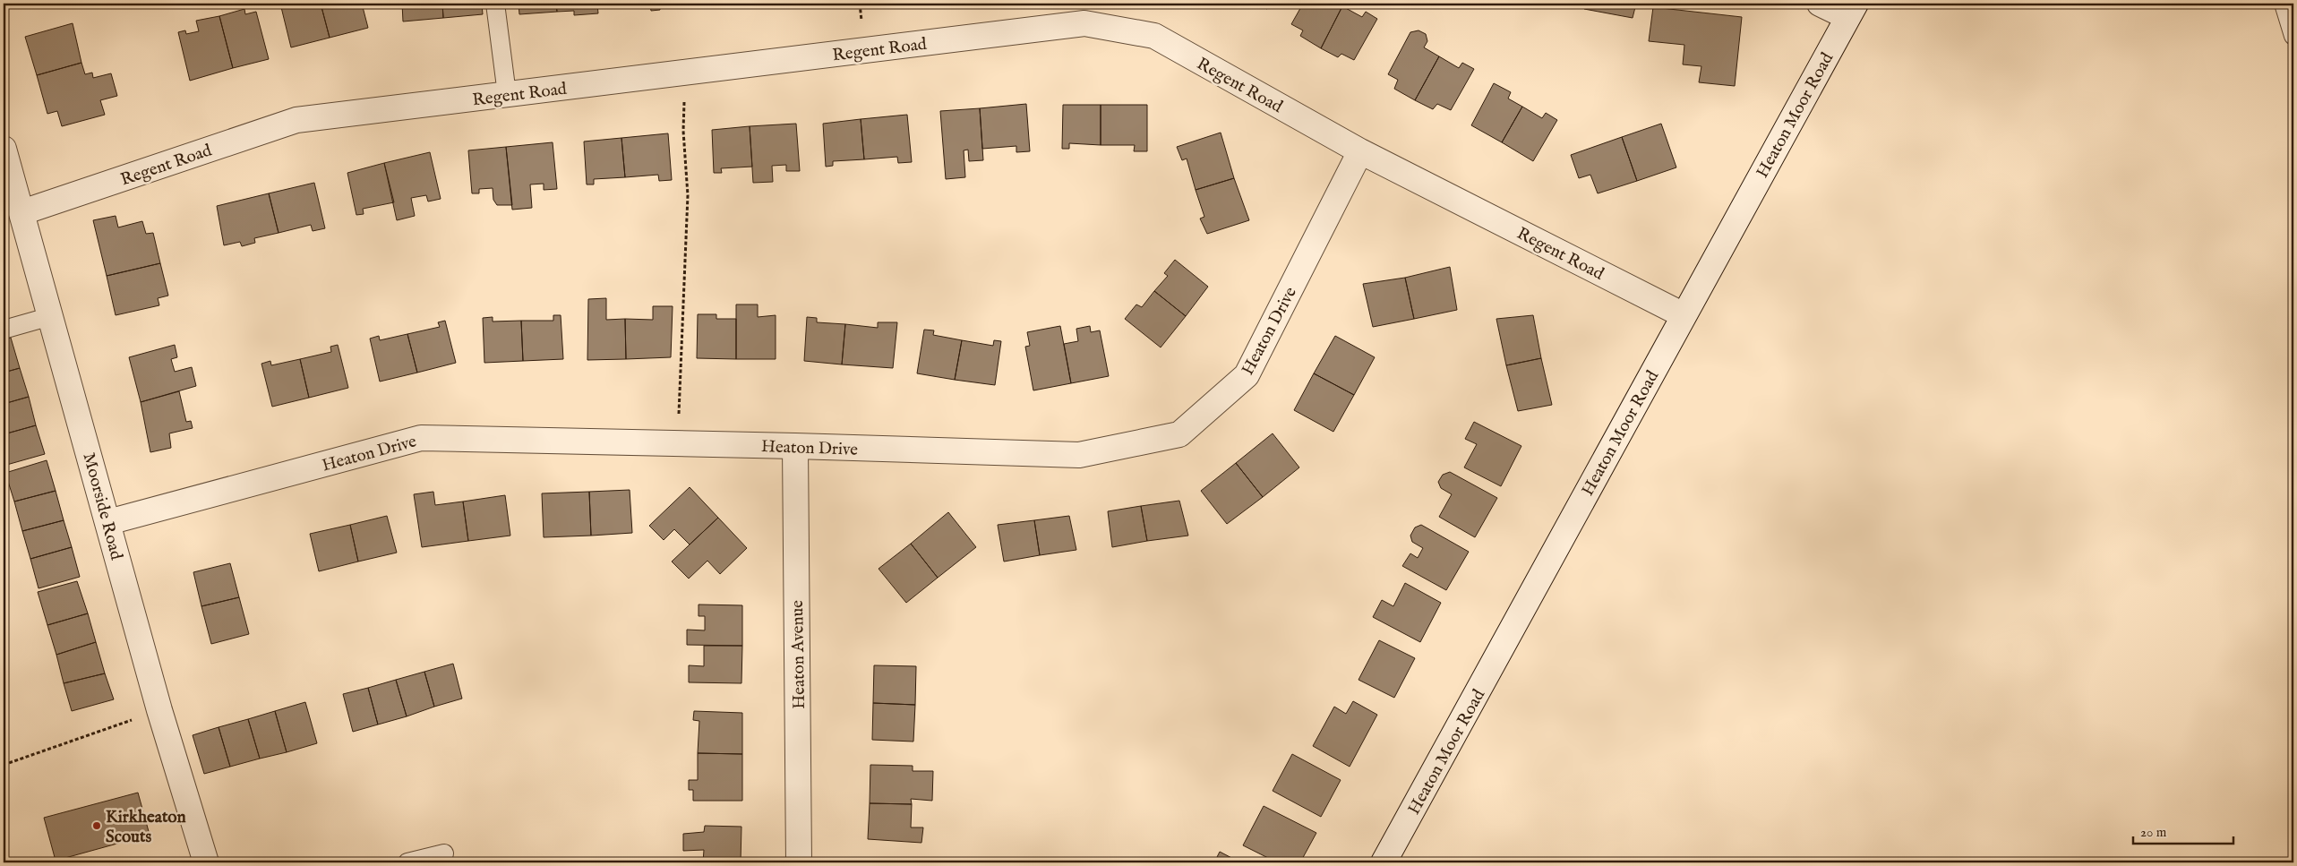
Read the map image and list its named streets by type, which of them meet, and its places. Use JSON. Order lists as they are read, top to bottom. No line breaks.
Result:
{"streets":{"street":["Regent Road","Heaton Moor Road","Heaton Drive","Moorside Road","Heaton Avenue"]},"crossings":[["Regent Road","Heaton Moor Road"],["Regent Road","Heaton Drive"],["Regent Road","Moorside Road"],["Heaton Drive","Moorside Road"],["Heaton Drive","Heaton Avenue"]],"places":["Kirkheaton Scouts"],"scale_bar":"20 m"}
